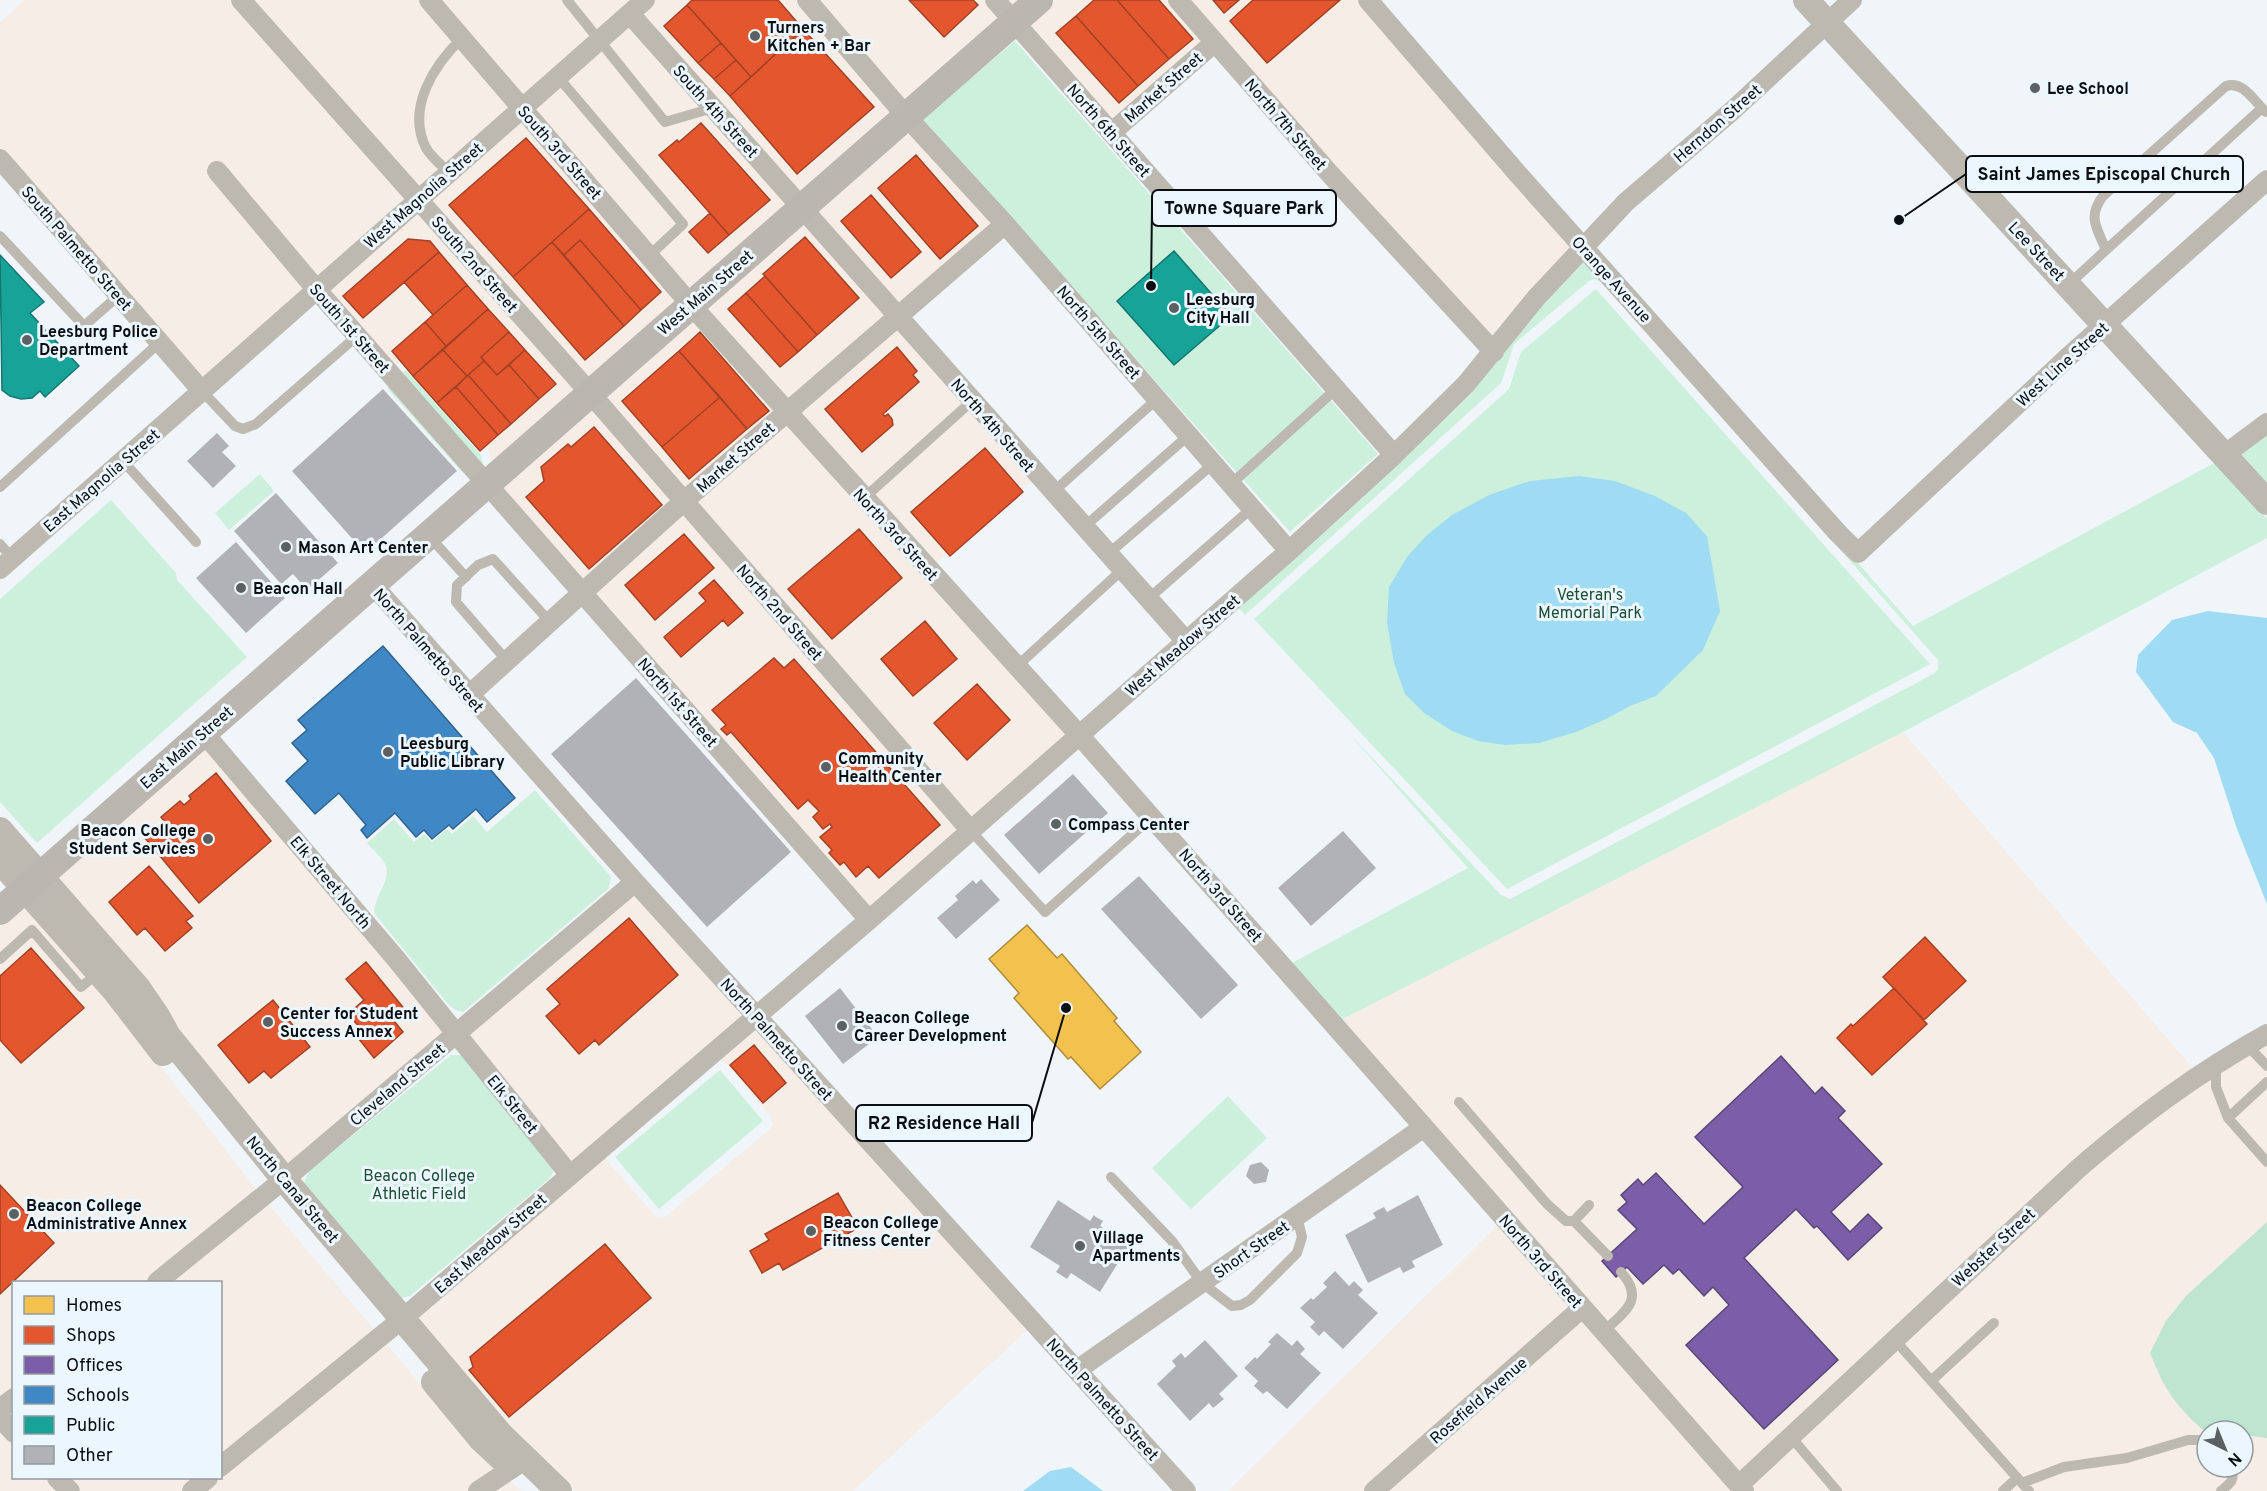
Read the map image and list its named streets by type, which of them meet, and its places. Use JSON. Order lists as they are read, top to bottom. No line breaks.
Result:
{"streets":{"main road":["West Main Street","East Main Street"],"street":["Market Street","South 4th Street","Herndon Street","North 7th Street","North 6th Street","South 3rd Street","West Magnolia Street","South Palmetto Street","Lee Street","South 2nd Street","Orange Avenue","South 1st Street","North 5th Street","West Line Street","North 4th Street","East Magnolia Street","North 3rd Street","North 2nd Street","West Meadow Street","North Palmetto Street","North 1st Street","Elk Street North","Cleveland Street","Elk Street","North Canal Street","East Meadow Street","Webster Street","Short Street","Rosefield Avenue"]},"crossings":[["Market Street","North 7th Street"],["Market Street","North 6th Street"],["Market Street","North 5th Street"],["Market Street","North 4th Street"],["Market Street","North 3rd Street"],["Market Street","North 2nd Street"],["Market Street","North Palmetto Street"],["Market Street","North 1st Street"],["South 4th Street","West Magnolia Street"],["South 4th Street","West Main Street"],["South 4th Street","North 4th Street"],["Herndon Street","Lee Street"],["Herndon Street","Orange Avenue"],["Herndon Street","West Meadow Street"],["North 7th Street","West Meadow Street"],["North 6th Street","West Main Street"],["North 6th Street","West Meadow Street"],["South 3rd Street","West Magnolia Street"],["South 3rd Street","West Main Street"],["South 3rd Street","North 3rd Street"],["West Magnolia Street","South Palmetto Street"],["West Magnolia Street","South 2nd Street"],["West Magnolia Street","South 1st Street"],["West Magnolia Street","East Magnolia Street"],["South Palmetto Street","East Magnolia Street"],["Lee Street","West Line Street"],["South 2nd Street","West Main Street"],["South 2nd Street","North 2nd Street"],["Orange Avenue","West Line Street"],["Orange Avenue","West Meadow Street"],["West Main Street","South 1st Street"],["West Main Street","North 5th Street"],["West Main Street","North 4th Street"],["West Main Street","North 3rd Street"],["West Main Street","North 2nd Street"],["West Main Street","North Palmetto Street"],["West Main Street","North 1st Street"],["West Main Street","East Main Street"],["South 1st Street","North 1st Street"],["North 5th Street","West Meadow Street"],["North 4th Street","West Meadow Street"],["North 3rd Street","West Meadow Street"],["North 3rd Street","Webster Street"],["North 3rd Street","Short Street"],["North 3rd Street","Rosefield Avenue"],["North 2nd Street","West Meadow Street"],["West Meadow Street","North Palmetto Street"],["West Meadow Street","North 1st Street"],["West Meadow Street","East Meadow Street"],["North Palmetto Street","East Main Street"],["North Palmetto Street","Cleveland Street"],["North Palmetto Street","East Meadow Street"],["North Palmetto Street","Short Street"],["East Main Street","Elk Street North"],["East Main Street","North Canal Street"],["Elk Street North","Cleveland Street"],["Elk Street North","Elk Street"],["Cleveland Street","Elk Street"],["Cleveland Street","North Canal Street"],["Elk Street","East Meadow Street"],["North Canal Street","East Meadow Street"]],"parks":["Veteran's Memorial Park","Beacon College Athletic Field"],"places":["Turners Kitchen + Bar","Lee School","Saint James Episcopal Church","Towne Square Park","Leesburg City Hall","Leesburg Police Department","Mason Art Center","Beacon Hall","Leesburg Public Library","Community Health Center","Compass Center","Beacon College Student Services","R2 Residence Hall","Center for Student Success Annex","Beacon College Career Development","Beacon College Administrative Annex","Beacon College Fitness Center","Village Apartments"],"legend":["Homes","Shops","Offices","Schools","Public","Other"],"north":"bottom right"}
